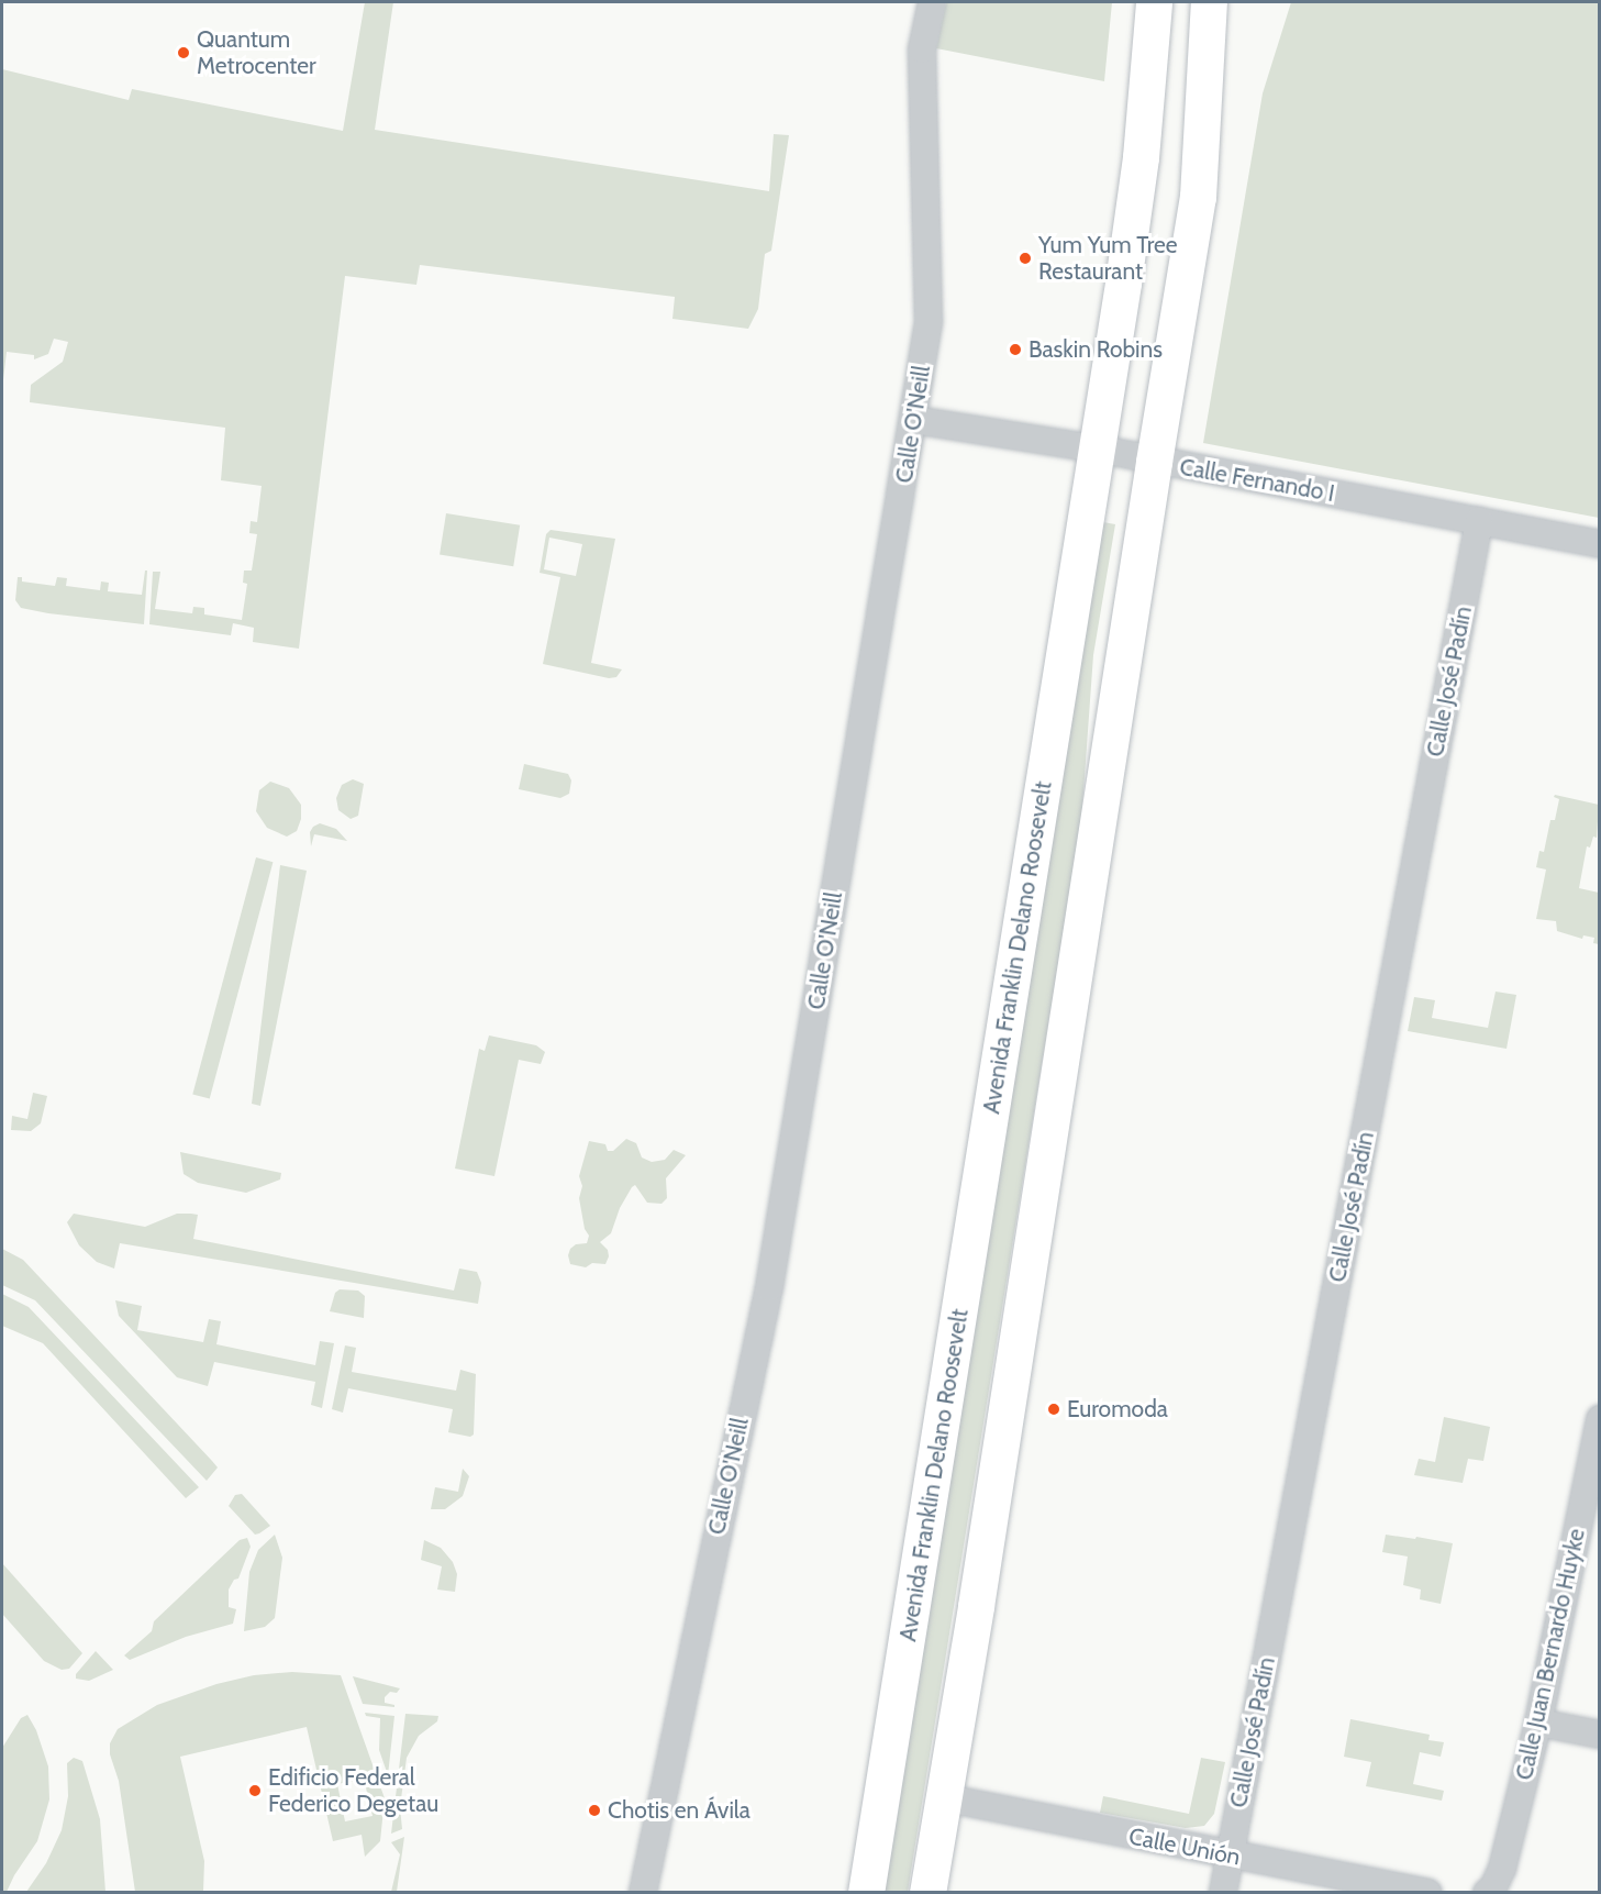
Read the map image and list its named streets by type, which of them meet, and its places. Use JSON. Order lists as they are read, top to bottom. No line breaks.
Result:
{"streets":{"main road":["Avenida Franklin Delano Roosevelt"],"street":["Calle O'Neill","Calle Fernando I","Calle José Padín","Calle Juan Bernardo Huyke","Calle Unión"]},"crossings":[["Calle O'Neill","Calle Fernando I"],["Calle Fernando I","Calle José Padín"],["Calle Fernando I","Avenida Franklin Delano Roosevelt"],["Calle José Padín","Calle Unión"]],"places":["Quantum Metrocenter","Yum Yum Tree Restaurant","Baskin Robins","Euromoda","Edificio Federal Federico Degetau","Chotis en Ávila"]}
